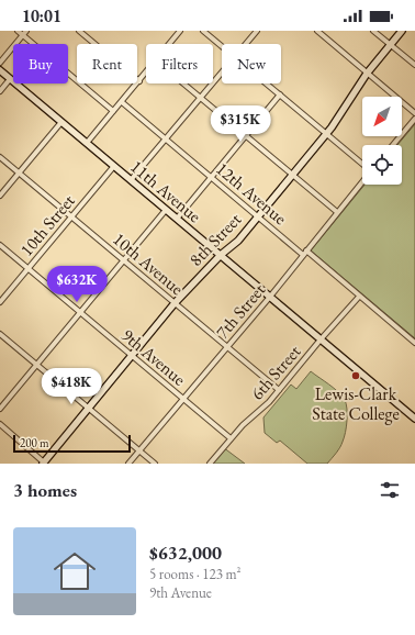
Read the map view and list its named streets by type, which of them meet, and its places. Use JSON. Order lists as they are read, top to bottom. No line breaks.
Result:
{"streets":{"main road":["11th Avenue","8th Street"],"street":["12th Avenue","10th Street","10th Avenue","7th Street","9th Avenue","6th Street"]},"crossings":[["11th Avenue","10th Street"],["11th Avenue","8th Street"],["11th Avenue","7th Street"],["11th Avenue","6th Street"],["12th Avenue","8th Street"],["12th Avenue","7th Street"],["12th Avenue","6th Street"],["10th Street","10th Avenue"],["10th Street","9th Avenue"],["8th Street","10th Avenue"],["8th Street","9th Avenue"],["10th Avenue","7th Street"],["10th Avenue","6th Street"],["7th Street","9th Avenue"],["9th Avenue","6th Street"]],"places":["Lewis-Clark State College"],"scale_bar":"200 m","north":"bottom left","page":{"status":"10:01","chip":["Buy","Rent","Filters","New"],"price":["$315K","$632K","$418K"],"scale":"200 m","heading":"3 homes","list":[{"name":"$632,000","note":"5 rooms · 123 m² · 9th Avenue"}]}}
